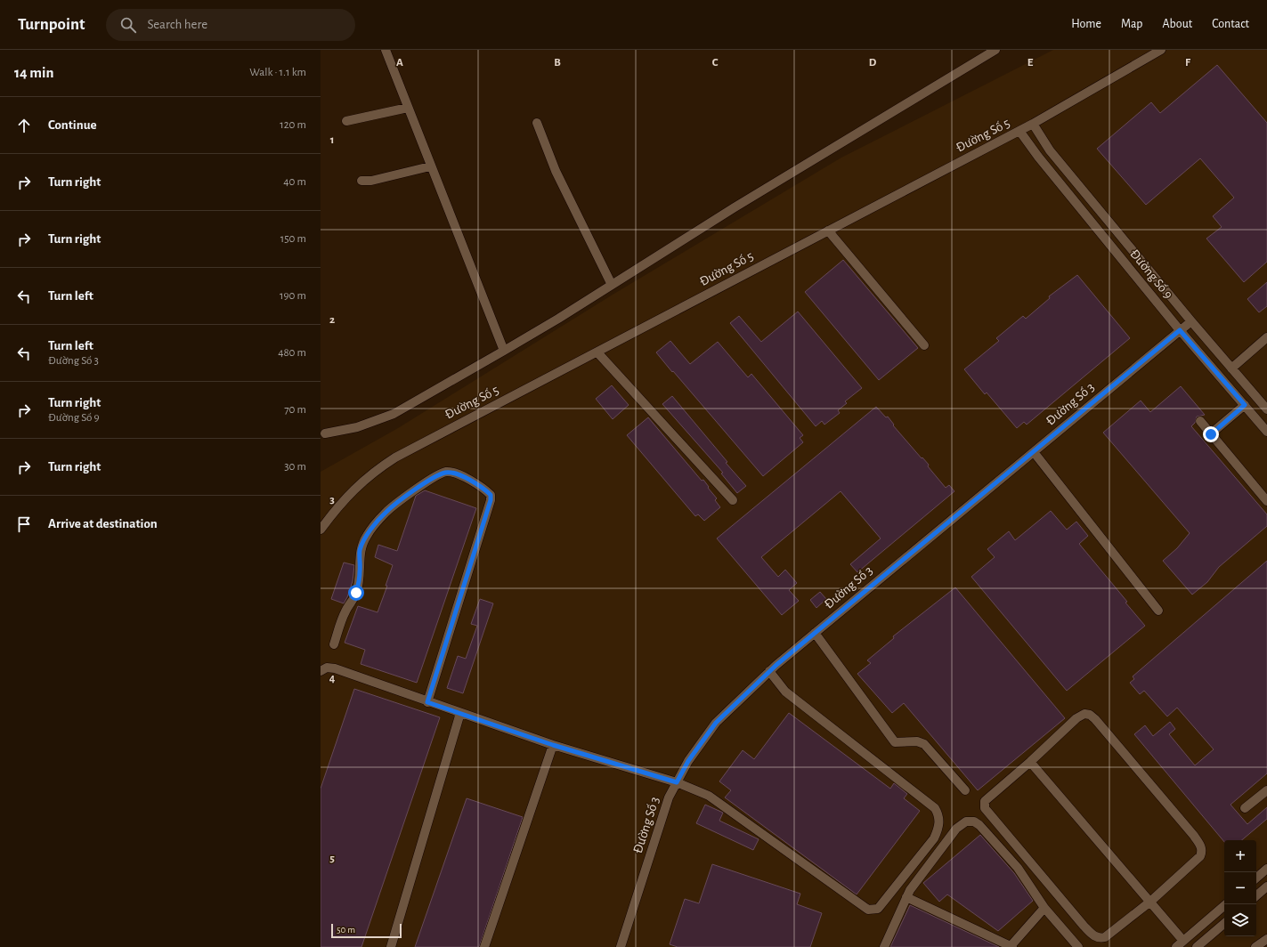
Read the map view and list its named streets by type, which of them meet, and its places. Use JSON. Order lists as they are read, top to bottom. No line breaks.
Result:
{"streets":{"street":["Đường Số 5","Đường Số 9","Đường Số 3"]},"crossings":[["Đường Số 5","Đường Số 9"],["Đường Số 9","Đường Số 3"]],"scale_bar":"50 m","page":{"header":"Turnpoint","search":"Search here","nav":["Home","Map","About","Contact"],"heading":["14 min","Walk · 1.1 km"],"list":[["Continue","120 m"],["Turn right","40 m"],["Turn right","150 m"],["Turn left","190 m"],["Turn left","Đường Số 3","480 m"],["Turn right","Đường Số 9","70 m"],["Turn right","30 m"],"Arrive at destination"],"map_buttons":["+","−"],"scale":"50 m"},"grid":{"columns":["A","B","C","D","E","F"],"rows":["1","2","3","4","5"]}}
